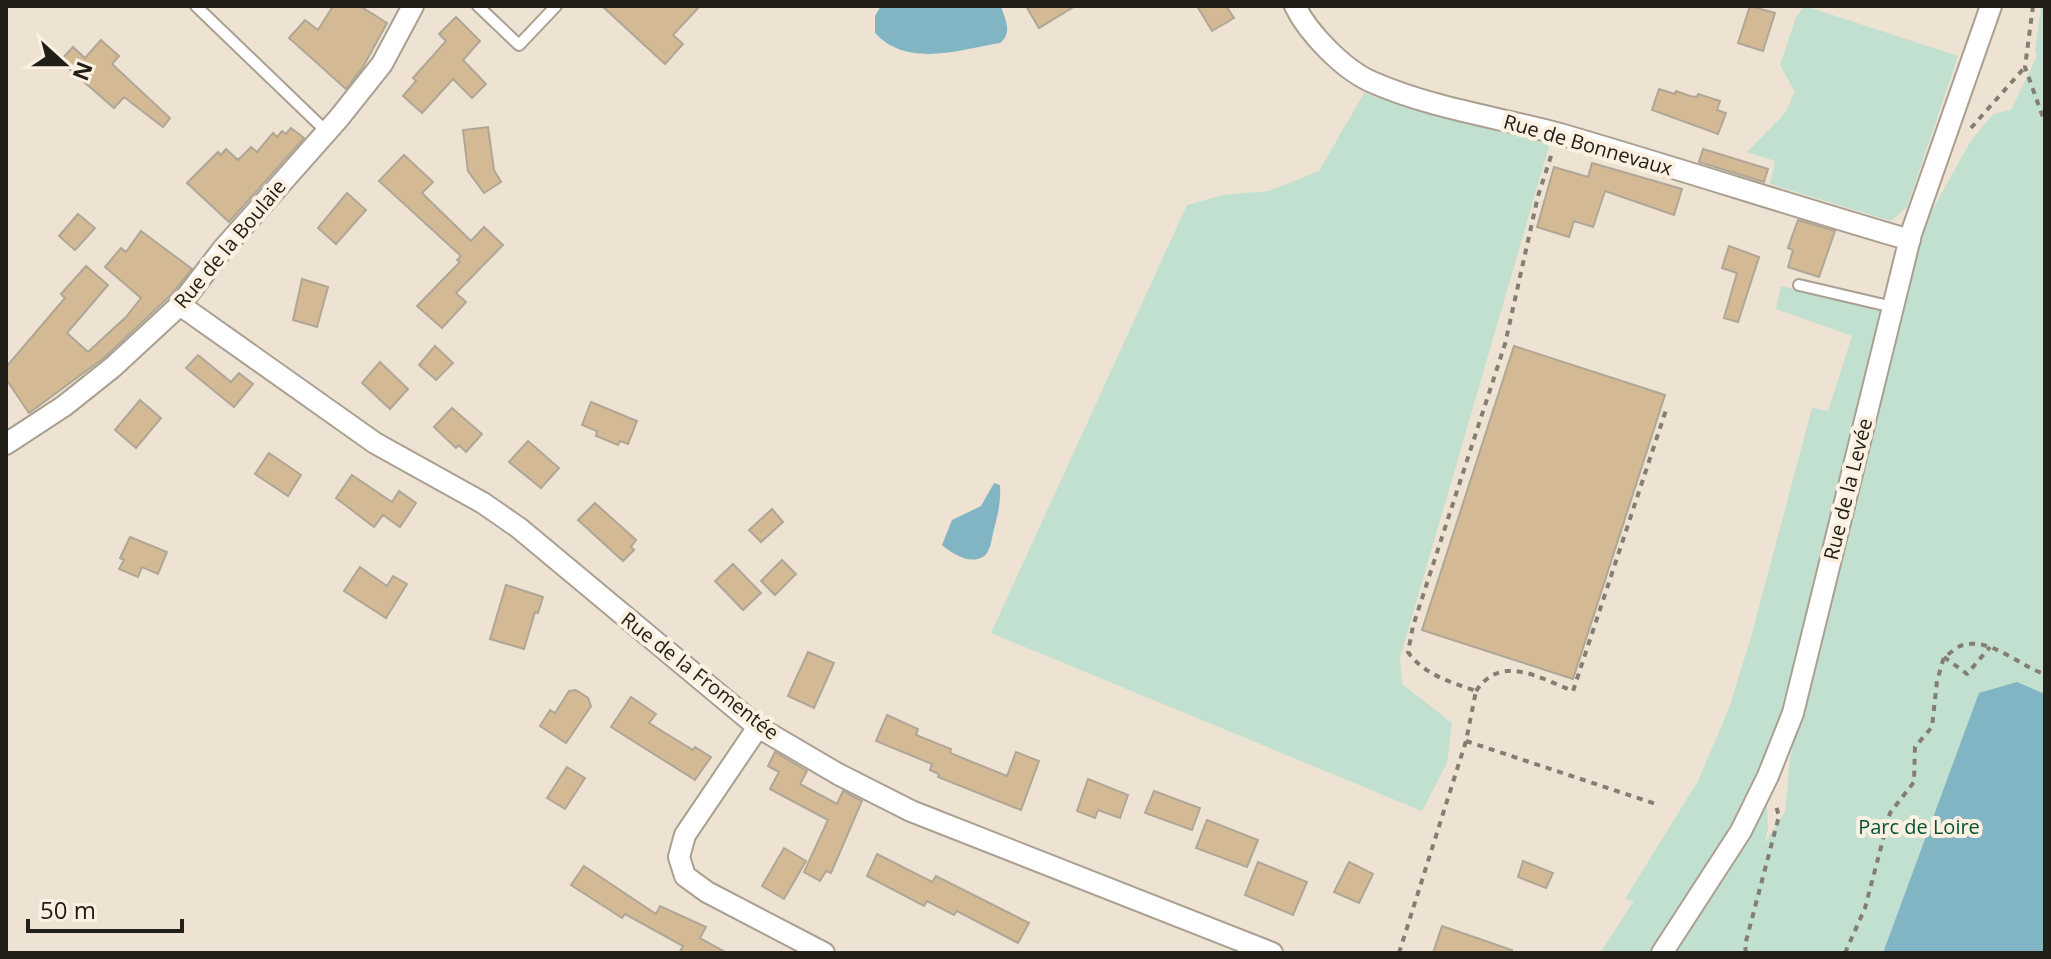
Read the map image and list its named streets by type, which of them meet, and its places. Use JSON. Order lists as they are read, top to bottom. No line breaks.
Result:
{"streets":{"street":["Rue de Bonnevaux","Rue de la Boulaie","Rue de la Levée","Rue de la Fromentée"]},"crossings":[["Rue de Bonnevaux","Rue de la Levée"],["Rue de la Boulaie","Rue de la Fromentée"]],"parks":["Parc de Loire"],"scale_bar":"50 m","north":"right"}
